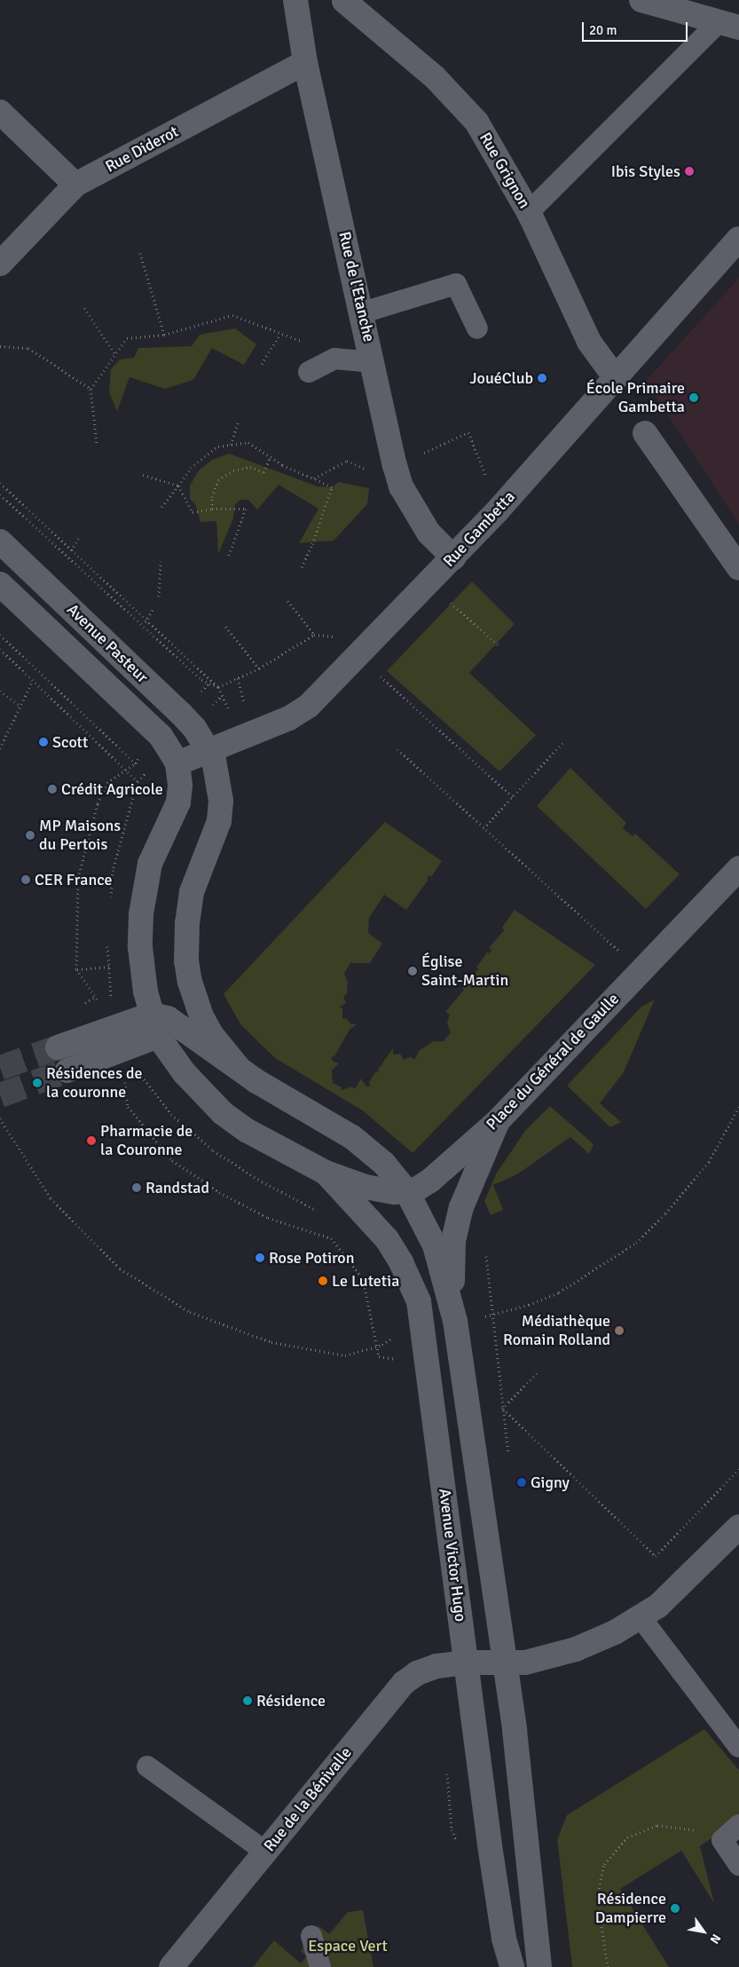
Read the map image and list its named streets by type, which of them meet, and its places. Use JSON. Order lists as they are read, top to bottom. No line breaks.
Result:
{"streets":{"street":["Rue Diderot","Rue Grignon","Rue de l'Etanche","Rue Gambetta","Avenue Pasteur","Place du Général de Gaulle","Avenue Victor Hugo","Rue de la Bénivalle"]},"crossings":[["Rue Diderot","Rue de l'Etanche"],["Rue Grignon","Rue Gambetta"],["Rue de l'Etanche","Rue Gambetta"],["Rue Gambetta","Avenue Pasteur"],["Rue Gambetta","Place du Général de Gaulle"],["Avenue Pasteur","Place du Général de Gaulle"],["Place du Général de Gaulle","Avenue Victor Hugo"],["Avenue Victor Hugo","Rue de la Bénivalle"]],"parks":["Espace Vert"],"places":["Ibis Styles","JouéClub","École Primaire Gambetta","Scott","Crédit Agricole","MP Maisons du Pertois","CER France","Église Saint-Martin","Résidences de la couronne","Pharmacie de la Couronne","Randstad","Rose Potiron","Le Lutetia","Médiathèque Romain Rolland","Gigny","Résidence","Résidence Dampierre"],"scale_bar":"20 m","north":"bottom right"}
